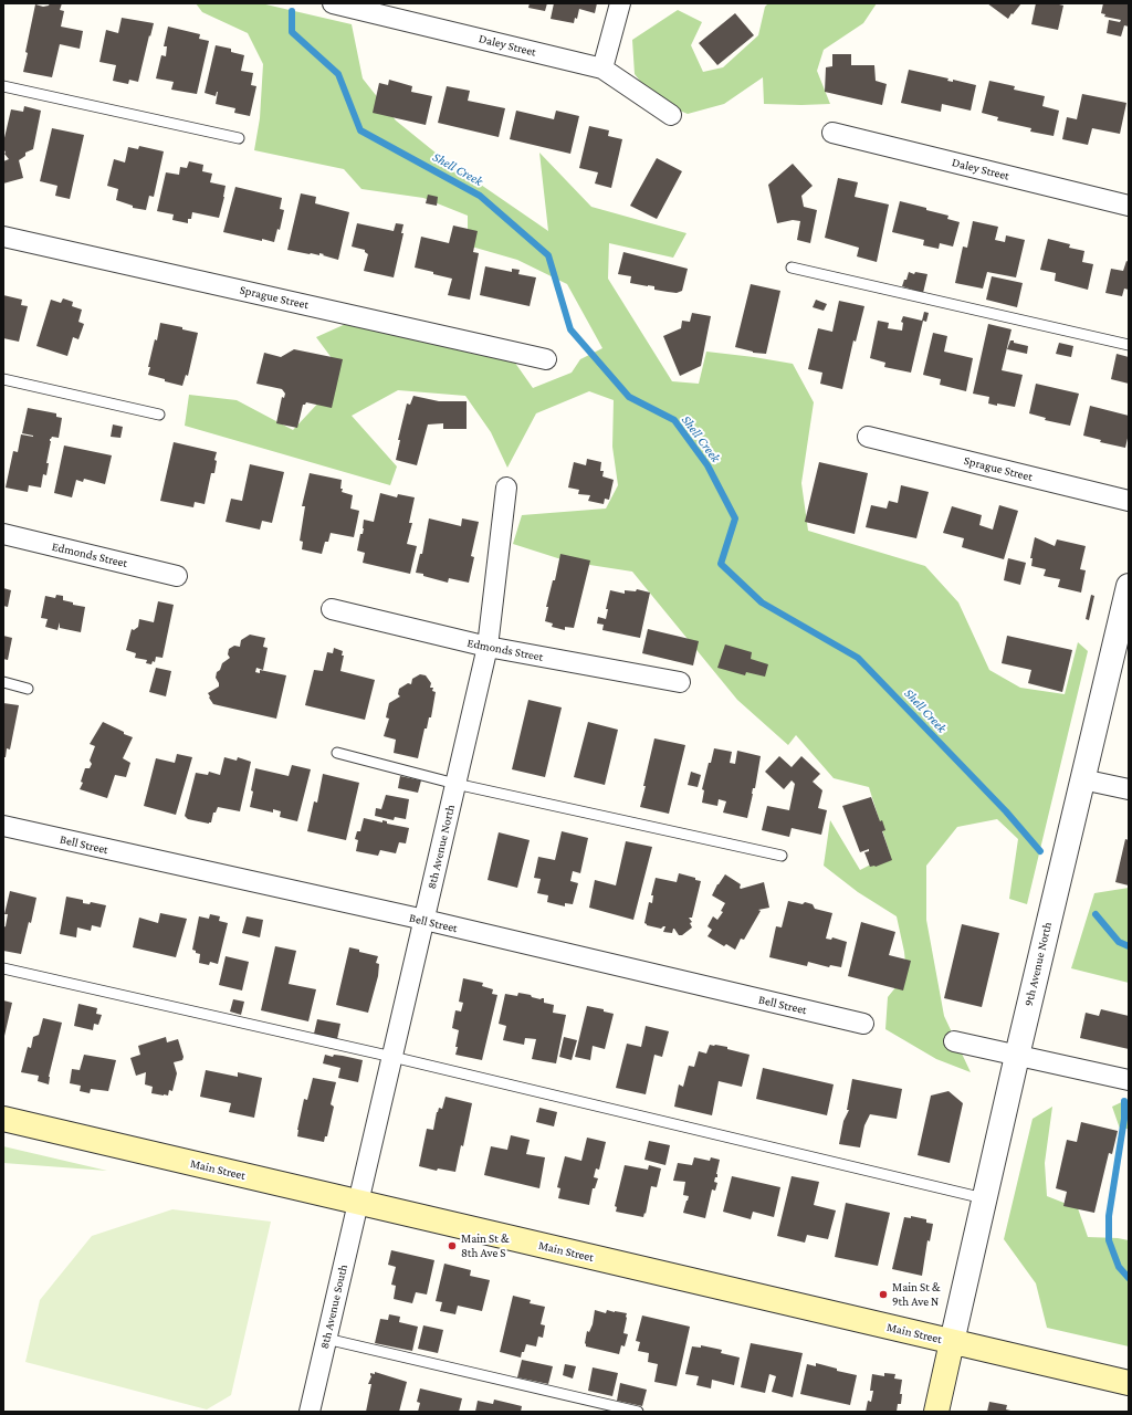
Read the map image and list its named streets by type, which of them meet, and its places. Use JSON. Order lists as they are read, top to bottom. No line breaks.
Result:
{"streets":{"main road":["Main Street"],"street":["Daley Street","Sprague Street","Edmonds Street","Bell Street","8th Avenue North","9th Avenue North","8th Avenue South"]},"crossings":[["Edmonds Street","8th Avenue North"],["Bell Street","8th Avenue North"],["8th Avenue North","Main Street"],["8th Avenue North","8th Avenue South"],["9th Avenue North","Main Street"],["Main Street","8th Avenue South"]],"water":["Shell Creek"],"places":["Main St & 8th Ave S","Main St & 9th Ave N"]}
